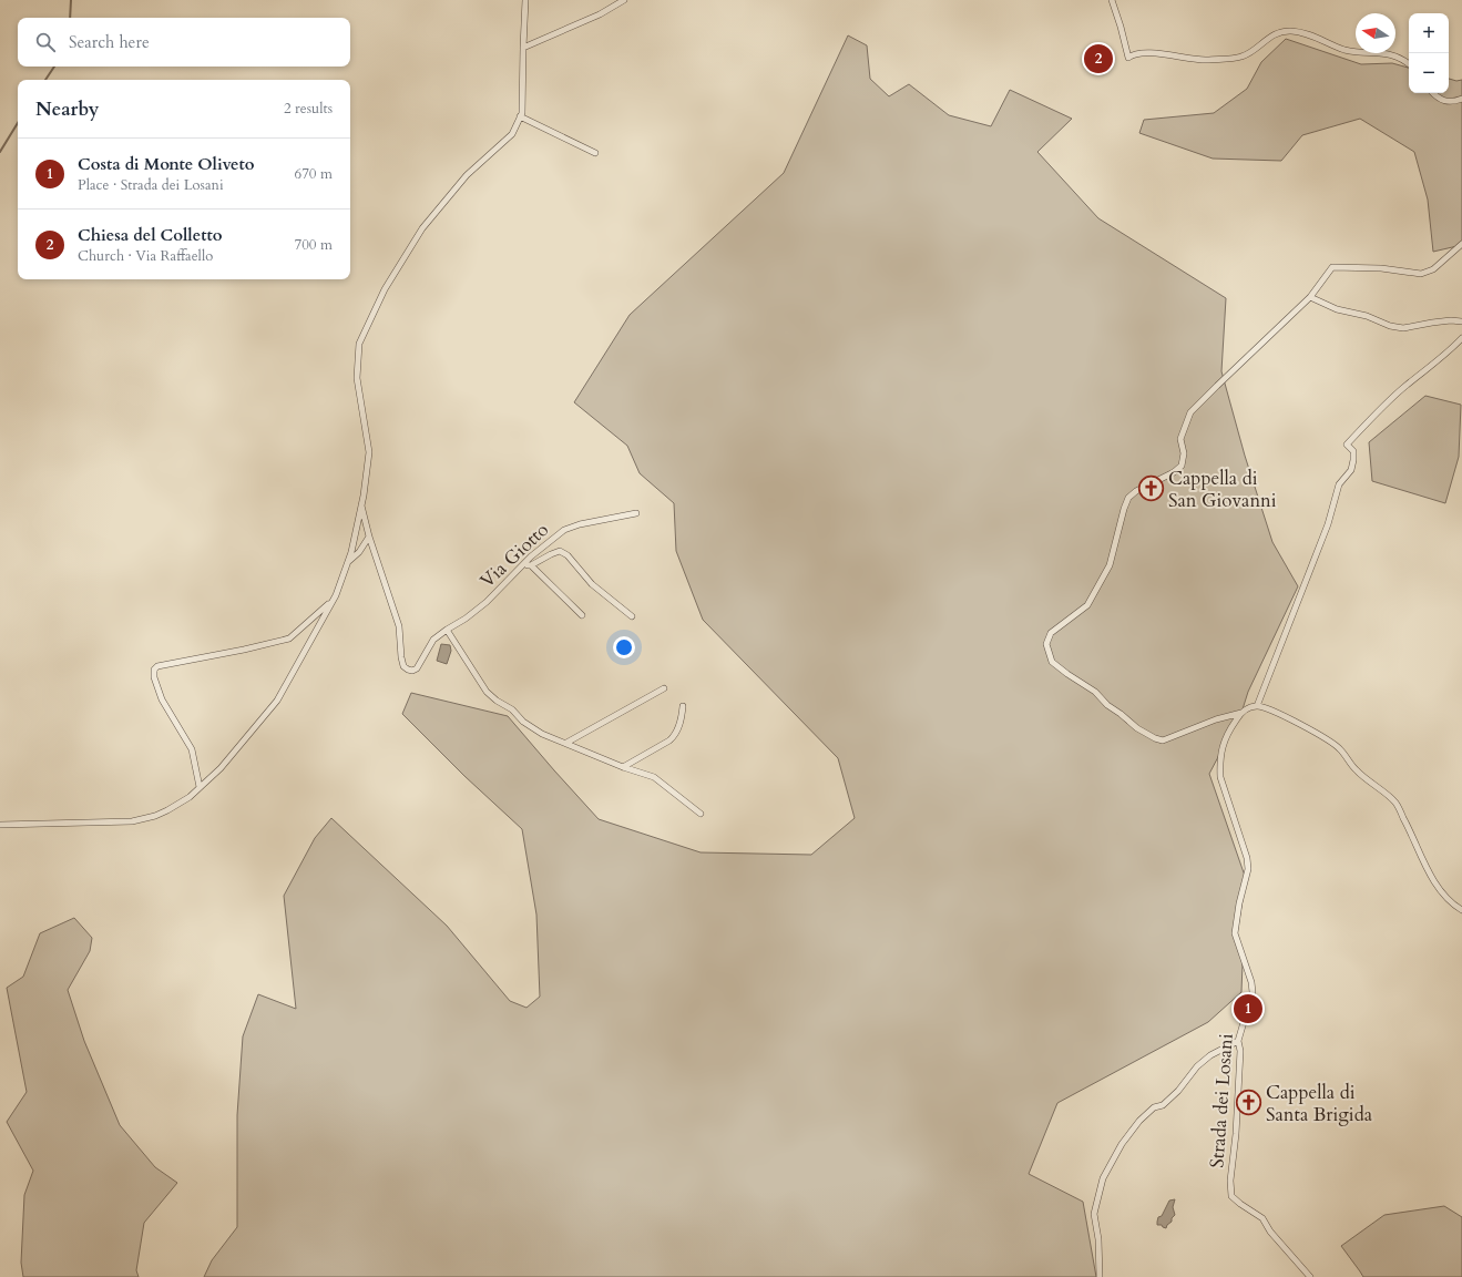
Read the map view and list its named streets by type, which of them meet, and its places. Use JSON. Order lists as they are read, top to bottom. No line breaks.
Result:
{"streets":{"street":["Via Giotto","Strada dei Losani"]},"places":{"church":["Cappella di San Giovanni","Cappella di Santa Brigida"]},"north":"left","page":{"map_buttons":["+","−"],"search":"Search here","pins":["2","1"],"heading":["Nearby","2 results"],"list":[{"mark":"1","name":"Costa di Monte Oliveto","note":"Place · Strada dei Losani","value":"670 m"},{"mark":"2","name":"Chiesa del Colletto","note":"Church · Via Raffaello","value":"700 m"}]}}
